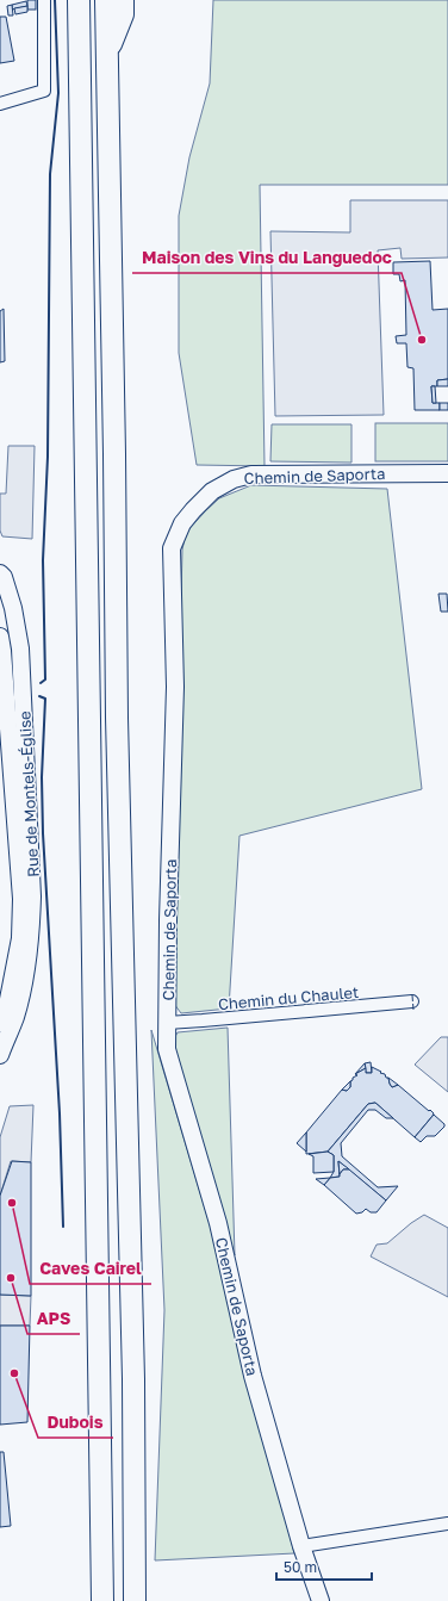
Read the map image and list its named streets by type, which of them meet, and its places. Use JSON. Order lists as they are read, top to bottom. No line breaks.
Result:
{"streets":{"street":["Chemin de Saporta","Rue de Montels-Église","Chemin du Chaulet"]},"crossings":[["Chemin de Saporta","Chemin du Chaulet"]],"places":["Maison des Vins du Languedoc","Caves Cairel","APS","Dubois"],"scale_bar":"50 m"}
